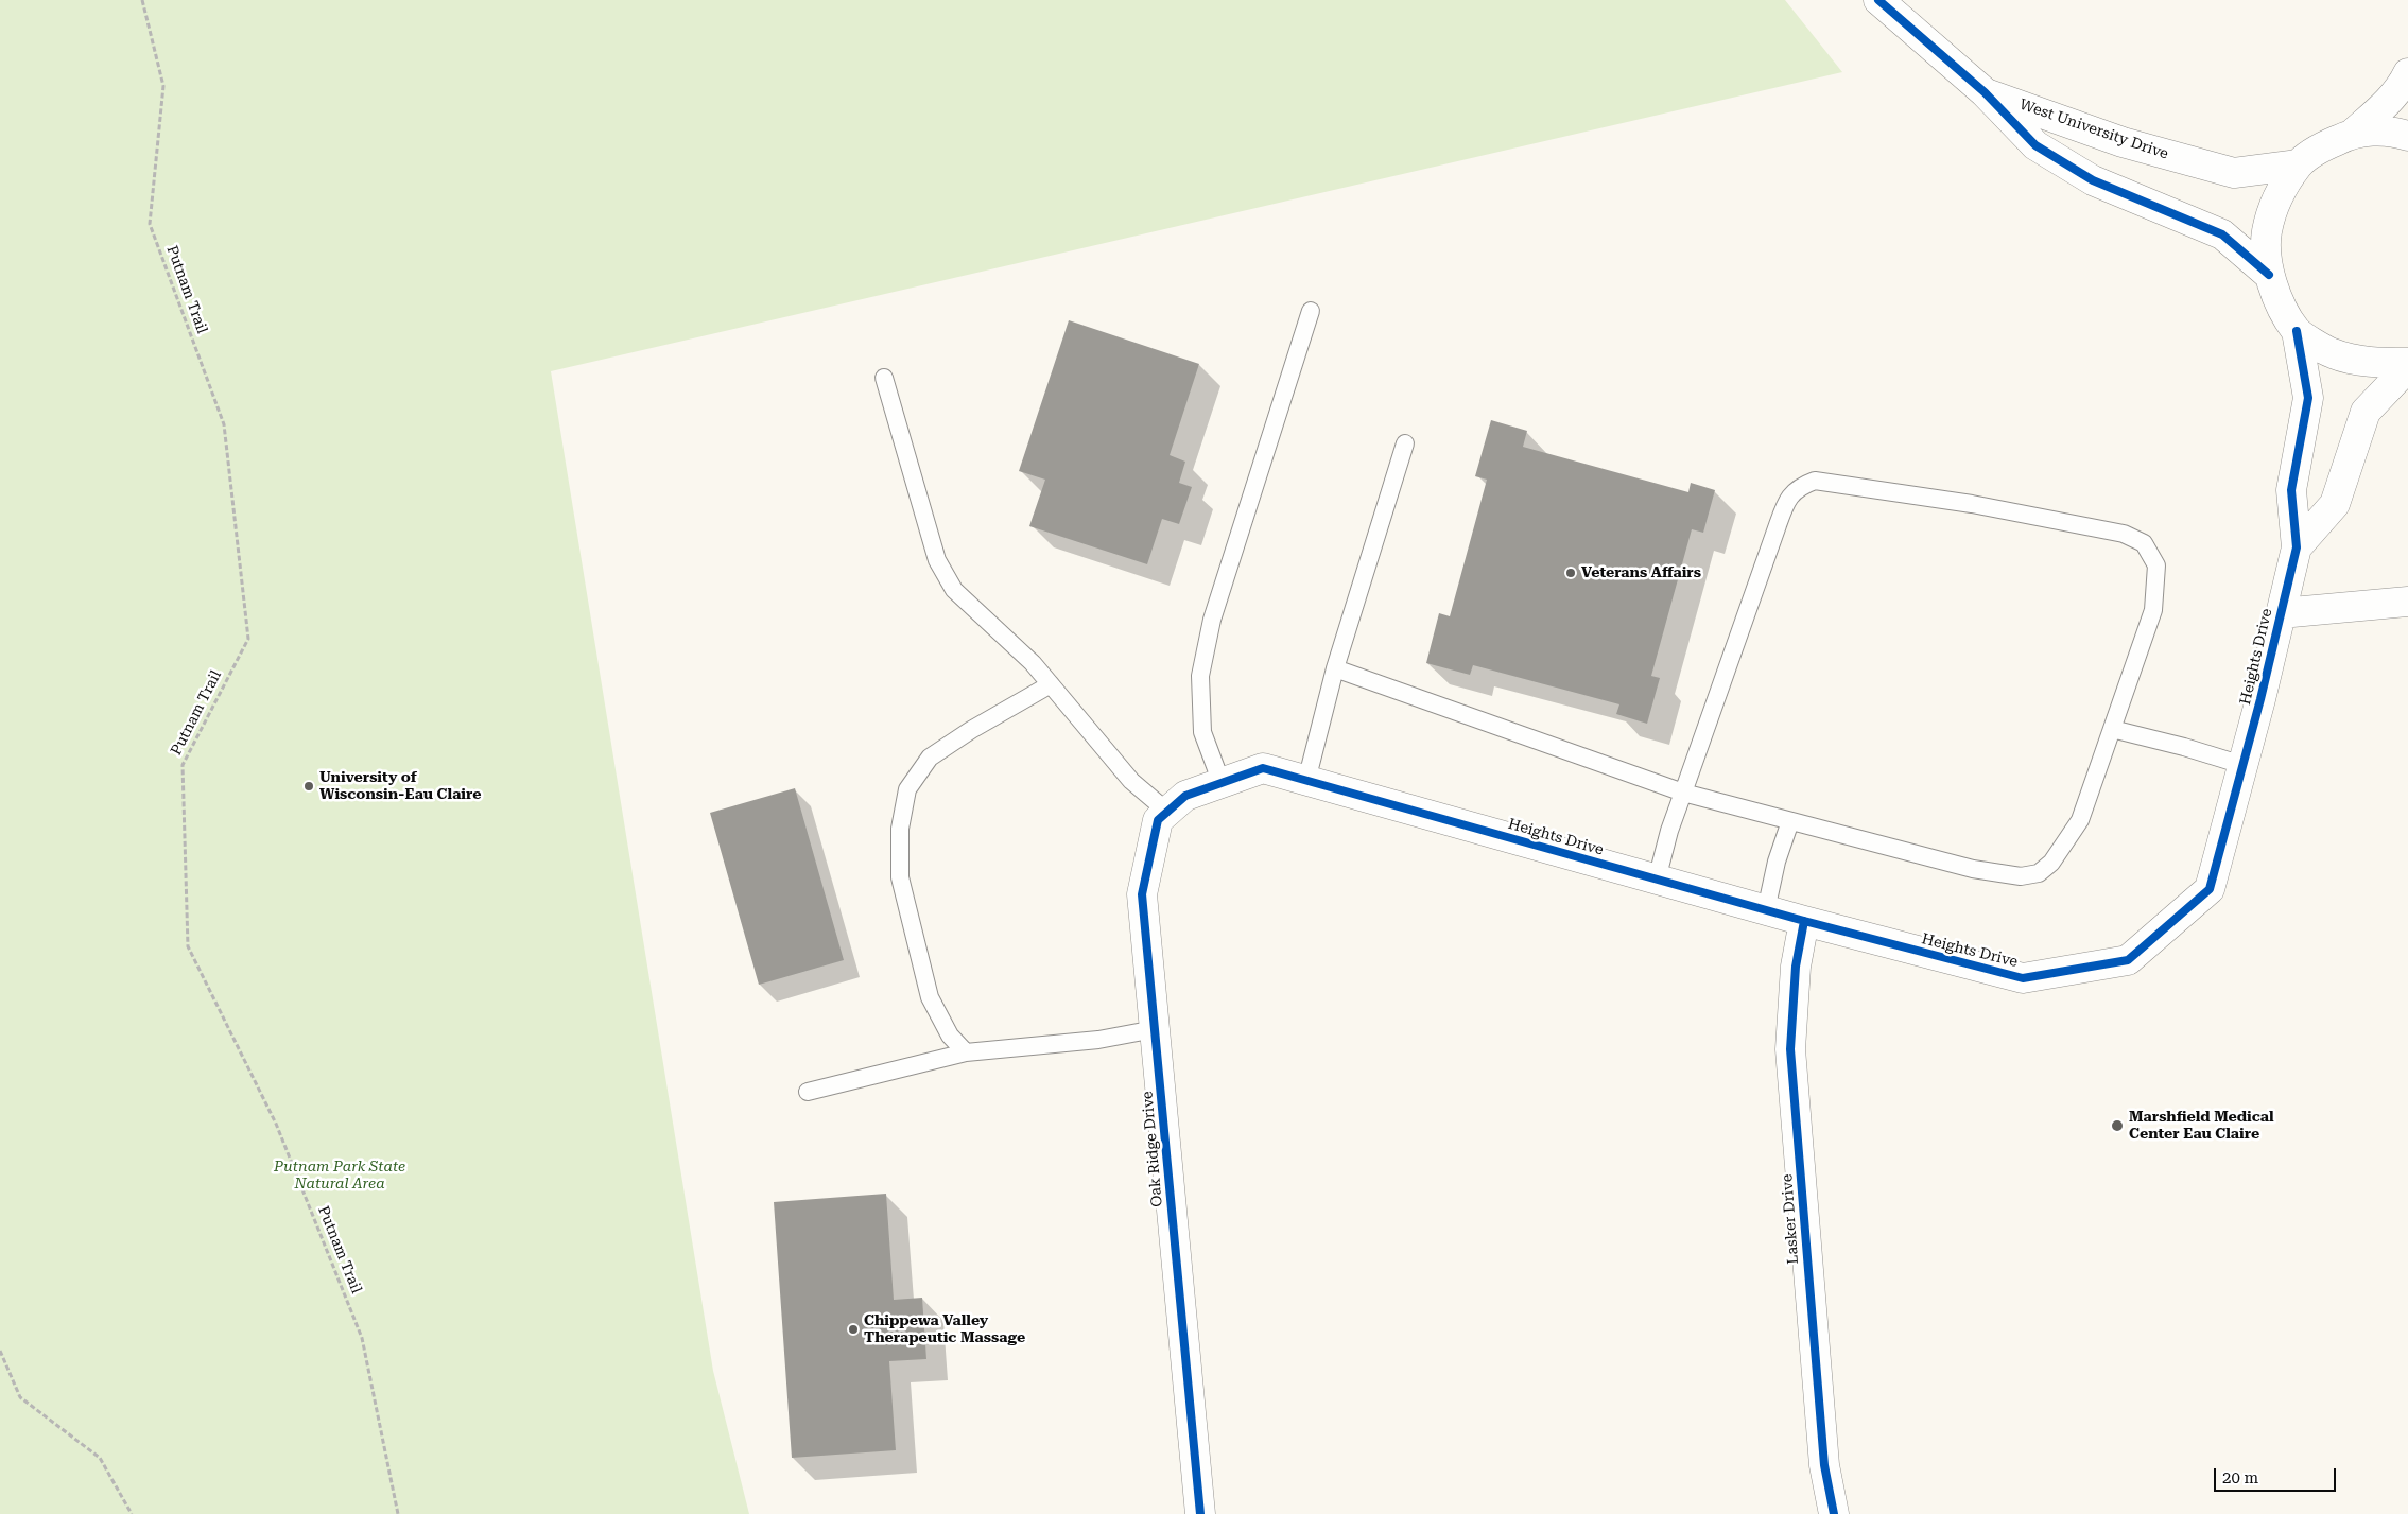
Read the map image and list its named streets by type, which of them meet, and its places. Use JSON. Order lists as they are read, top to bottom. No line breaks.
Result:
{"streets":{"street":["West University Drive","Heights Drive","Oak Ridge Drive","Lasker Drive"],"path":["Putnam Trail"]},"crossings":[["Heights Drive","Oak Ridge Drive"],["Heights Drive","Lasker Drive"]],"parks":["Putnam Park State Natural Area"],"places":["Veterans Affairs","University of Wisconsin-Eau Claire","Marshfield Medical Center Eau Claire","Chippewa Valley Therapeutic Massage"],"scale_bar":"20 m"}
